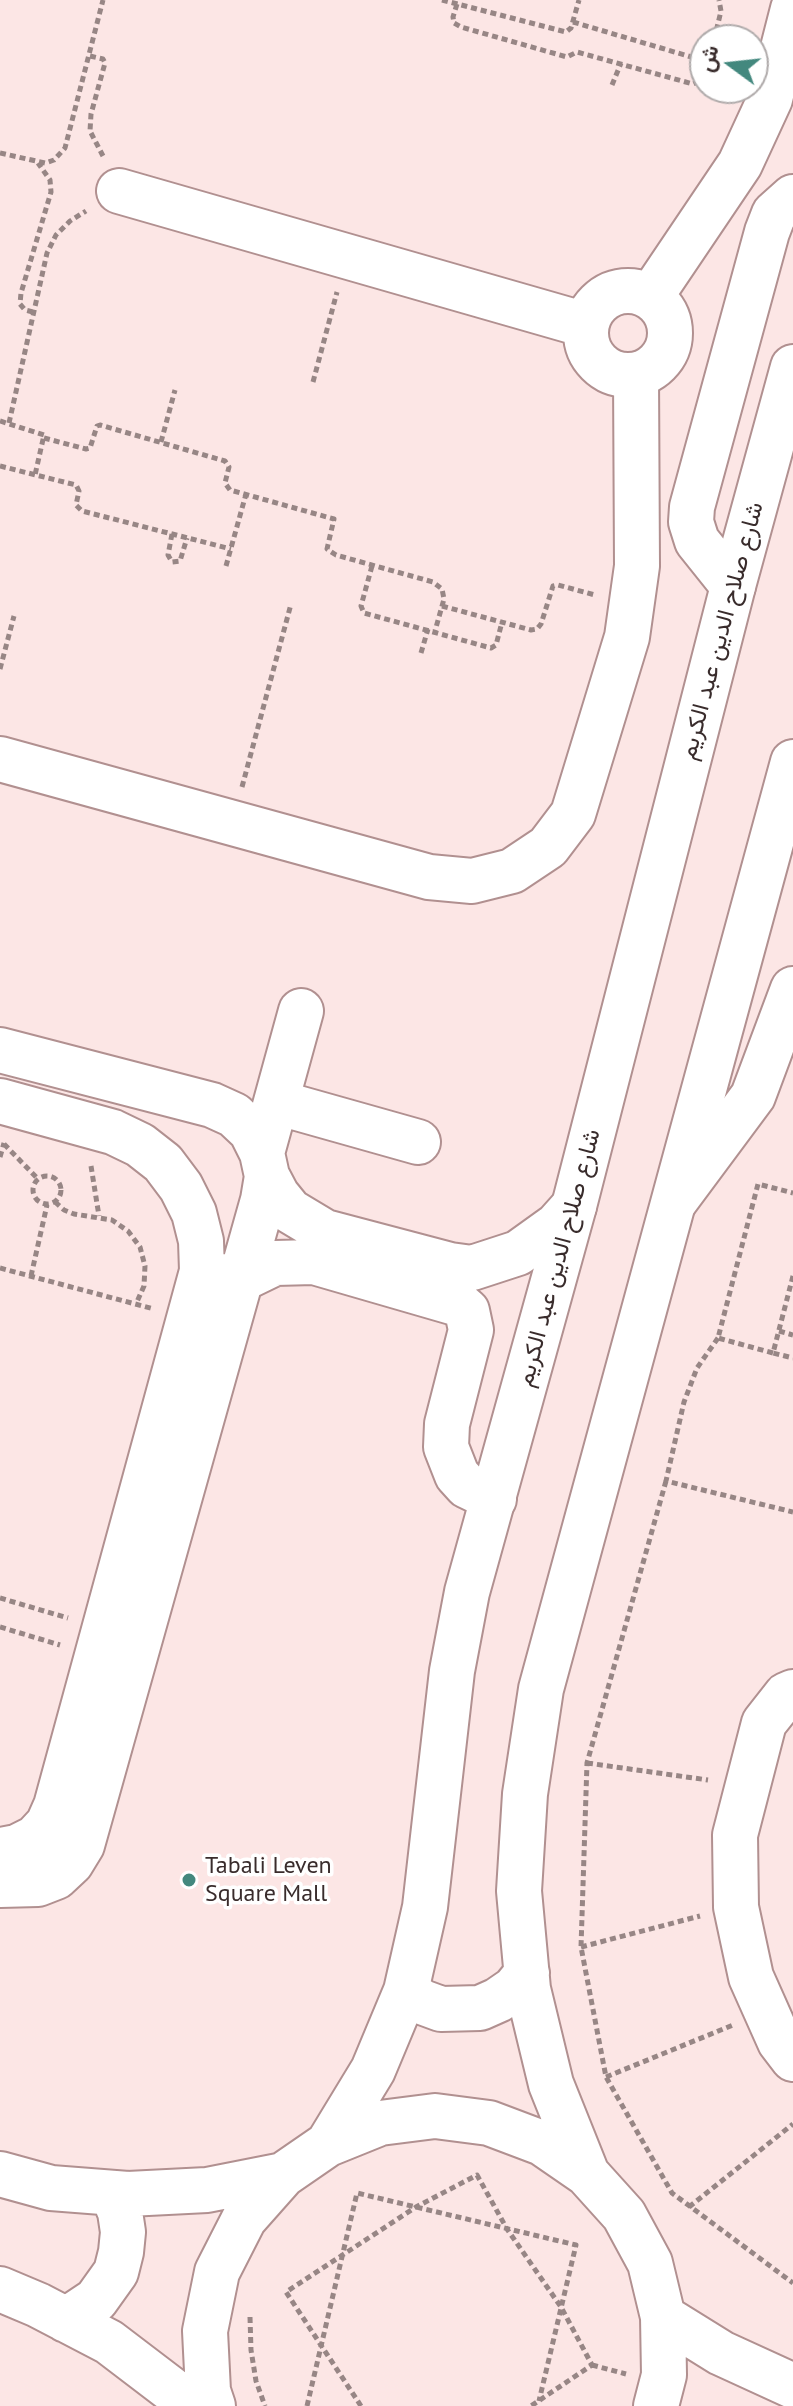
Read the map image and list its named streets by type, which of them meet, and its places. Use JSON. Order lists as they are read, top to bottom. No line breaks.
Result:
{"streets":{"street":["شارع صلاح الدين عبد الكريم"]},"places":["Tabali Leven Square Mall"],"north":"left"}
